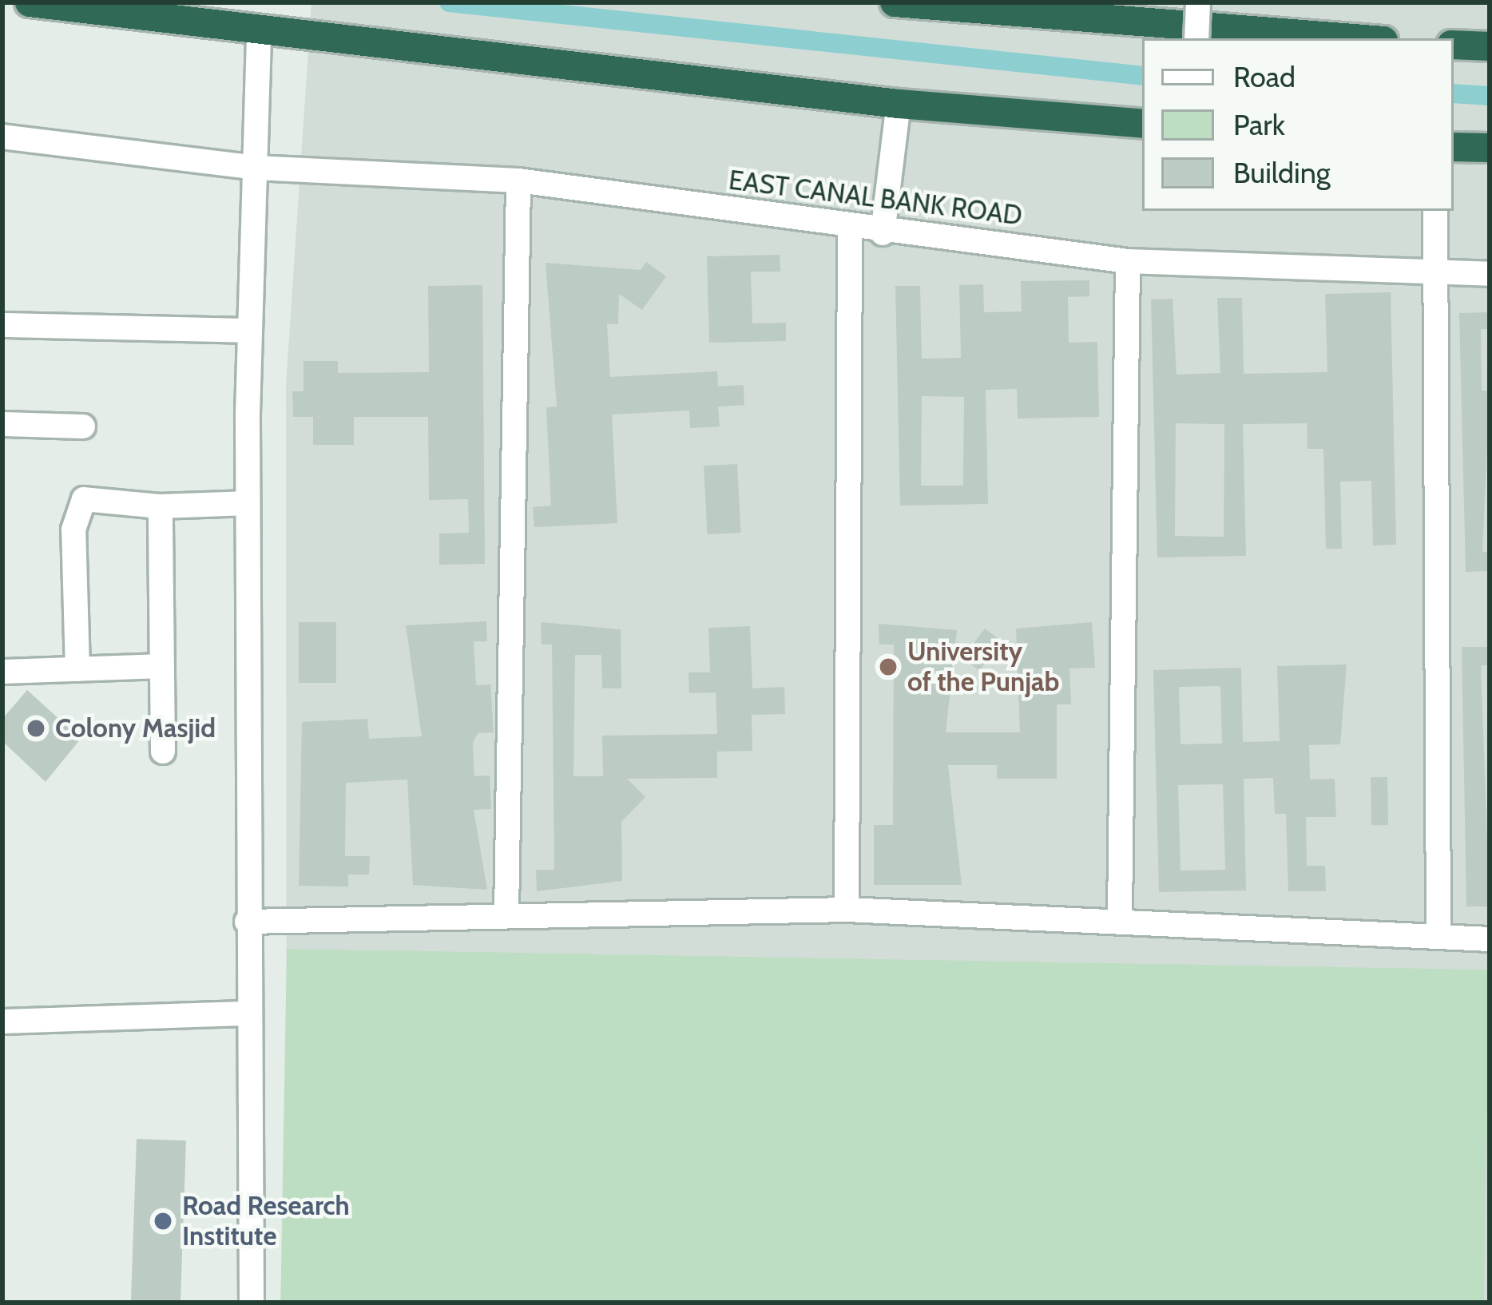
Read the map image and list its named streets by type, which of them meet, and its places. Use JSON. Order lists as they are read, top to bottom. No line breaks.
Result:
{"streets":{"street":["EAST CANAL BANK ROAD"]},"places":["University of the Punjab","Colony Masjid","Road Research Institute"],"legend":["Road","Park","Building"]}
